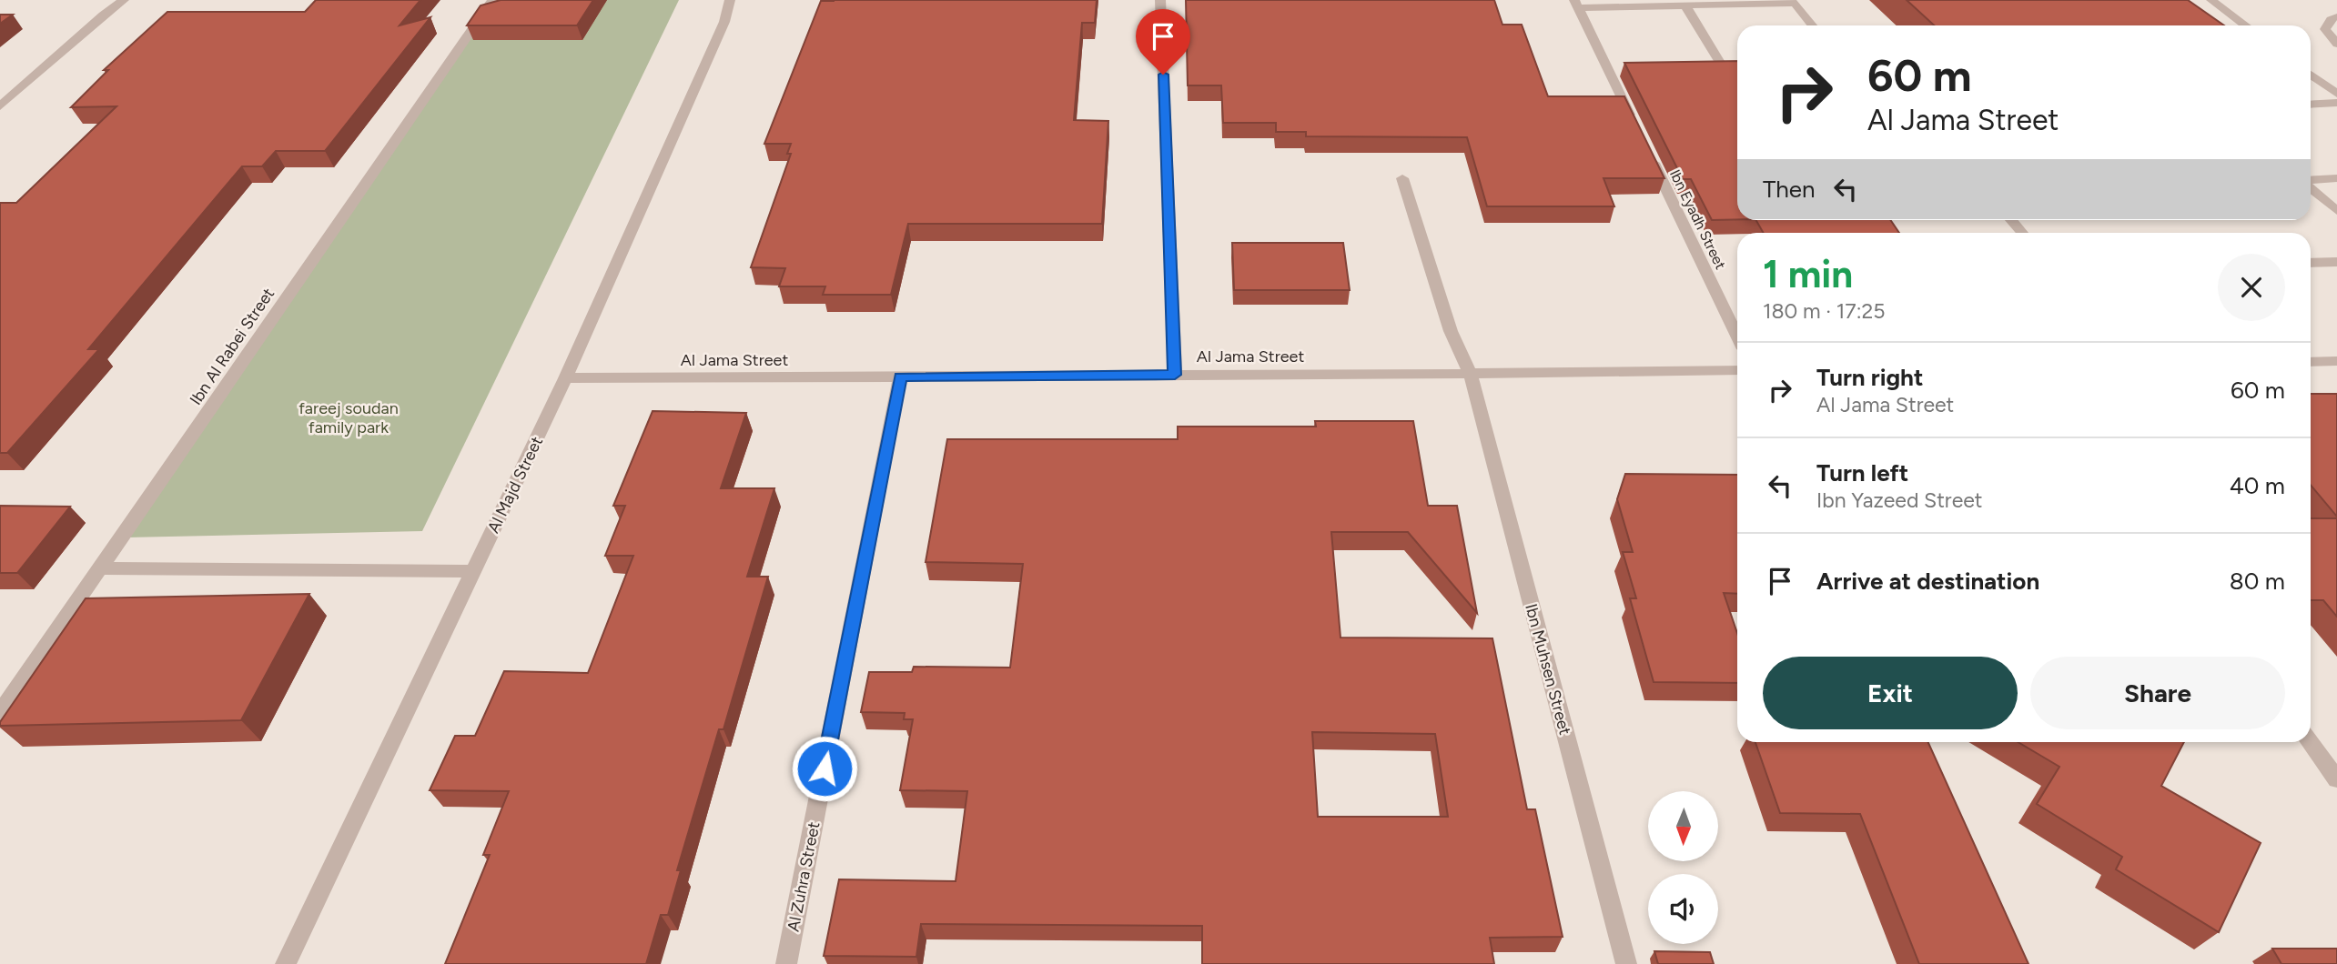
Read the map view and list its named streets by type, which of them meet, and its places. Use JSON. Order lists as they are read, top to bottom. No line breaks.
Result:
{"streets":{"street":["Ibn Eyadh Street","Ibn Al Rabei Street","Al Jama Street","Al Majd Street","Ibn Muhsen Street","Al Zuhra Street"]},"crossings":[["Al Jama Street","Al Majd Street"],["Al Jama Street","Ibn Muhsen Street"],["Al Jama Street","Al Zuhra Street"]],"parks":["fareej soudan family park"],"north":"bottom","page":{"turn":["60 m","Al Jama Street"],"then":"Then","heading":["1 min","180 m · 17:25"],"list":[{"name":"Turn right","note":"Al Jama Street","value":"60 m"},{"name":"Turn left","note":"Ibn Yazeed Street","value":"40 m"},{"name":"Arrive at destination","value":"80 m"}],"buttons":["Exit","Share"]}}
